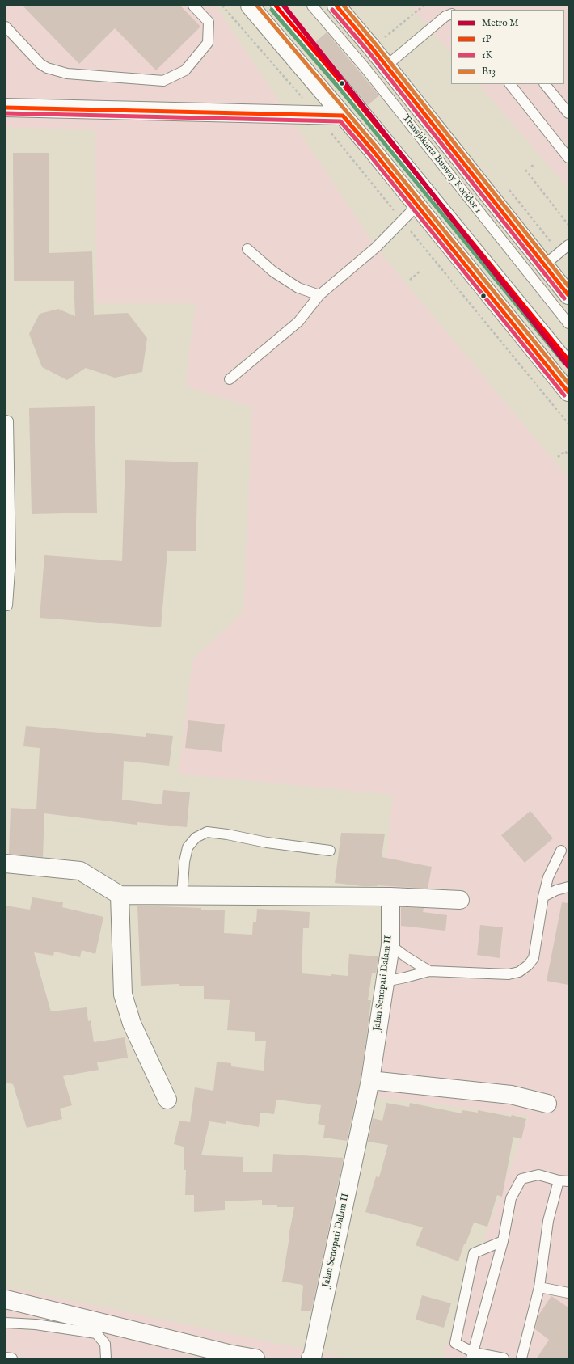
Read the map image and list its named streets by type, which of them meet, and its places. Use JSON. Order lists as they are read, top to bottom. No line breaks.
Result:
{"streets":{"street":["Jalan Senopati Dalam II"],"lane":["Transjakarta Busway Koridor 1"]},"lines":["metro line M","transit line 1P","transit line B13","transit line 1K"],"legend":["Metro M","1P","1K","B13"]}
